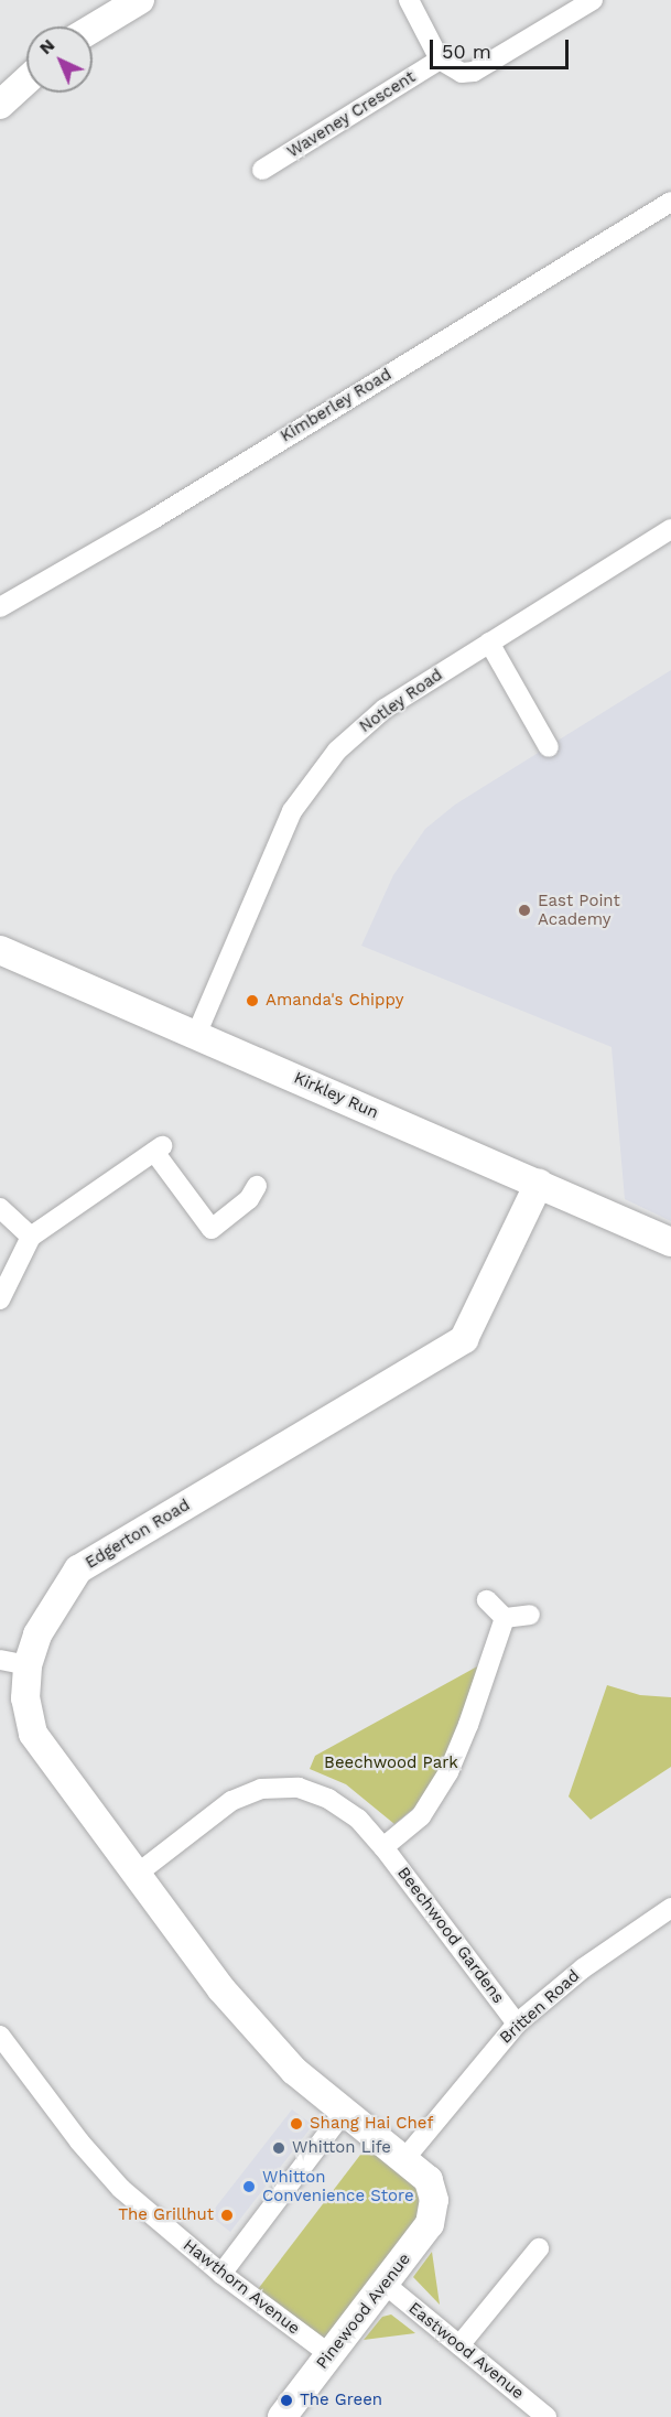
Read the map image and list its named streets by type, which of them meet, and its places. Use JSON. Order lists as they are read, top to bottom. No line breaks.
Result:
{"streets":{"street":["Waveney Crescent","Kimberley Road","Notley Road","Kirkley Run","Edgerton Road","Beechwood Gardens","Britten Road","Hawthorn Avenue","Pinewood Avenue","Eastwood Avenue"]},"crossings":[["Notley Road","Kirkley Run"],["Kirkley Run","Edgerton Road"],["Edgerton Road","Beechwood Gardens"],["Edgerton Road","Britten Road"],["Edgerton Road","Pinewood Avenue"],["Beechwood Gardens","Britten Road"],["Hawthorn Avenue","Pinewood Avenue"],["Pinewood Avenue","Eastwood Avenue"]],"parks":["Beechwood Park"],"places":["East Point Academy","Amanda's Chippy","Shang Hai Chef","Whitton Life","Whitton Convenience Store","The Grillhut","The Green"],"scale_bar":"50 m","north":"top left"}
